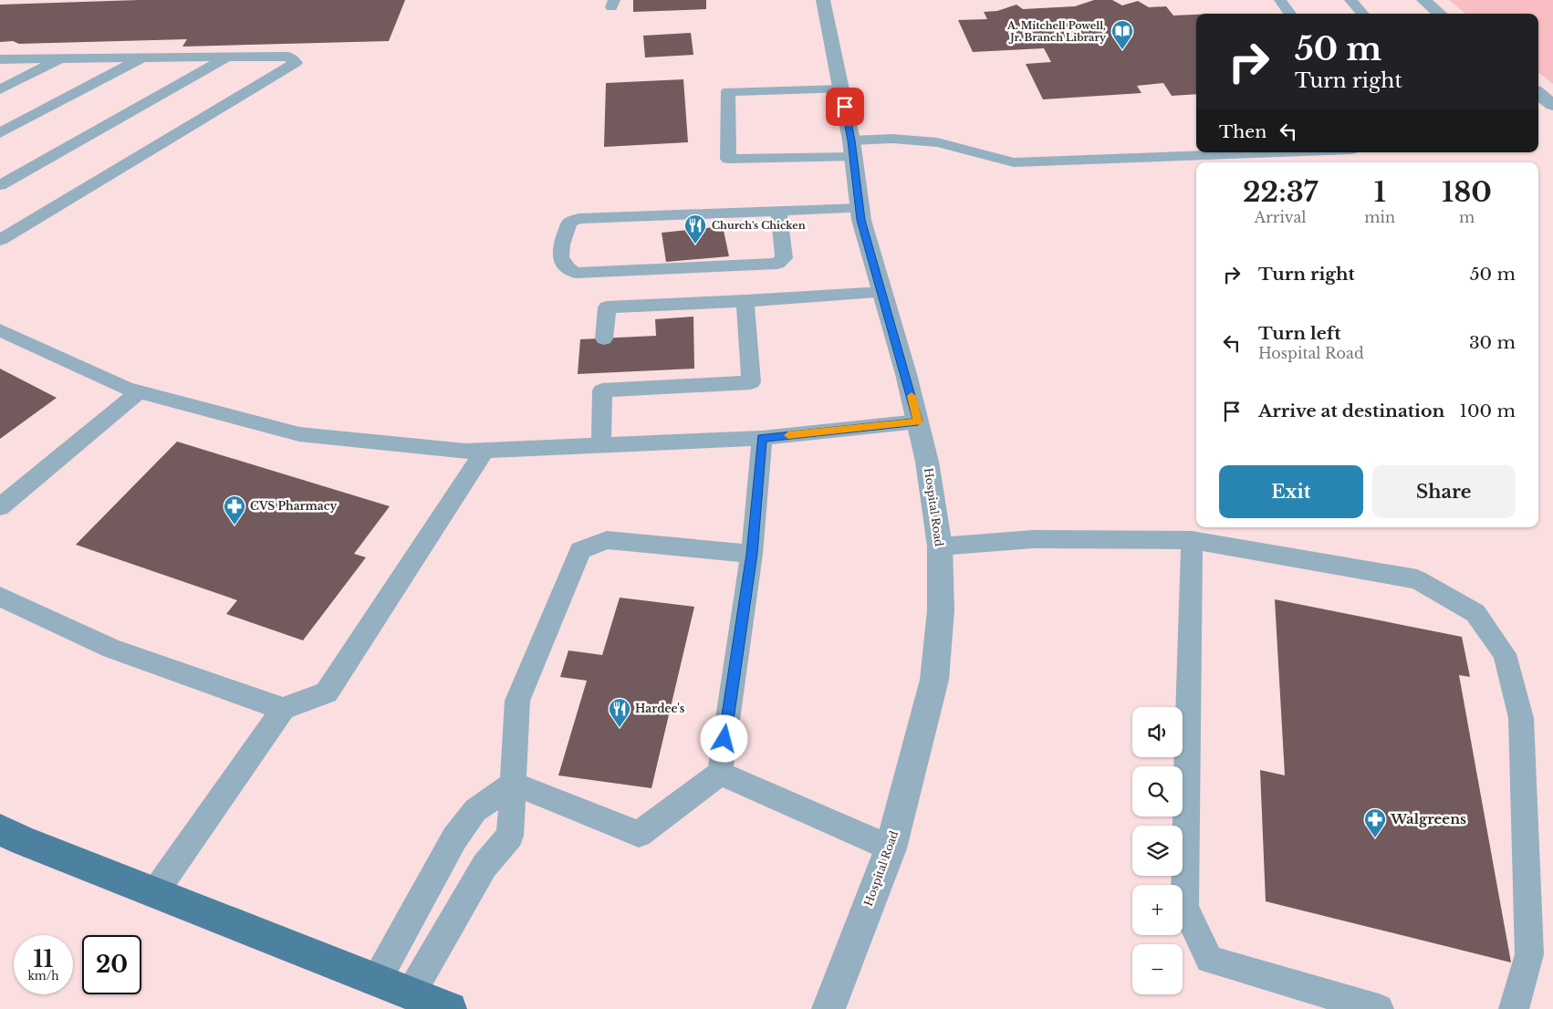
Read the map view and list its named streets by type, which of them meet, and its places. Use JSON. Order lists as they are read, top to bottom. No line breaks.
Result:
{"streets":{"street":["Hospital Road"]},"places":{"library":["A. Mitchell Powell, Jr. Branch Library"],"restaurant":["Church's Chicken","Hardee's"],"pharmacy":["CVS Pharmacy","Walgreens"]},"page":{"turn":["50 m","Turn right"],"then":"Then","eta":["22:37","Arrival","1","min","180","m"],"list":[{"name":"Turn right","value":"50 m"},{"name":"Turn left","note":"Hospital Road","value":"30 m"},{"name":"Arrive at destination","value":"100 m"}],"buttons":["Exit","Share"],"map_buttons":["+","−"],"speed":"11 km/h","limit":"20"}}
